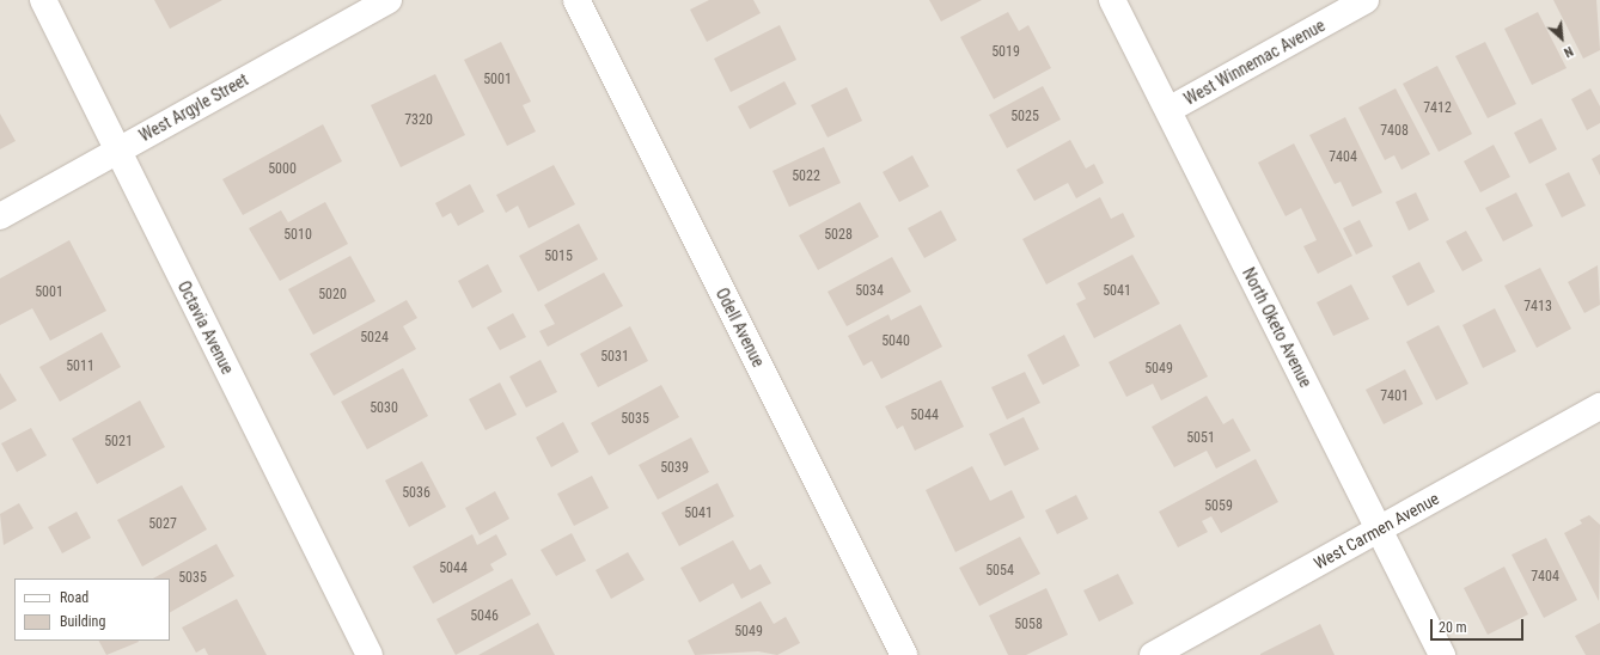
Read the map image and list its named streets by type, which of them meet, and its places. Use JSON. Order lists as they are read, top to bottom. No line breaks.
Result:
{"streets":{"street":["West Winnemac Avenue","West Argyle Street","Octavia Avenue","Odell Avenue","North Oketo Avenue","West Carmen Avenue"]},"crossings":[["West Winnemac Avenue","North Oketo Avenue"],["West Argyle Street","Octavia Avenue"],["North Oketo Avenue","West Carmen Avenue"]],"house_numbers":["5019","5001","7412","5025","7320","7408","7404","5000","5022","5010","5028","5015","5034","5041","5001","5020","7413","5024","5040","5031","5011","5049","7401","5030","5044","5035","5051","5021","5039","5036","5059","5041","5027","5044","5054","7404","5035","5046","5058","5049"],"legend":["Road","Building"],"scale_bar":"20 m","north":"bottom right"}
